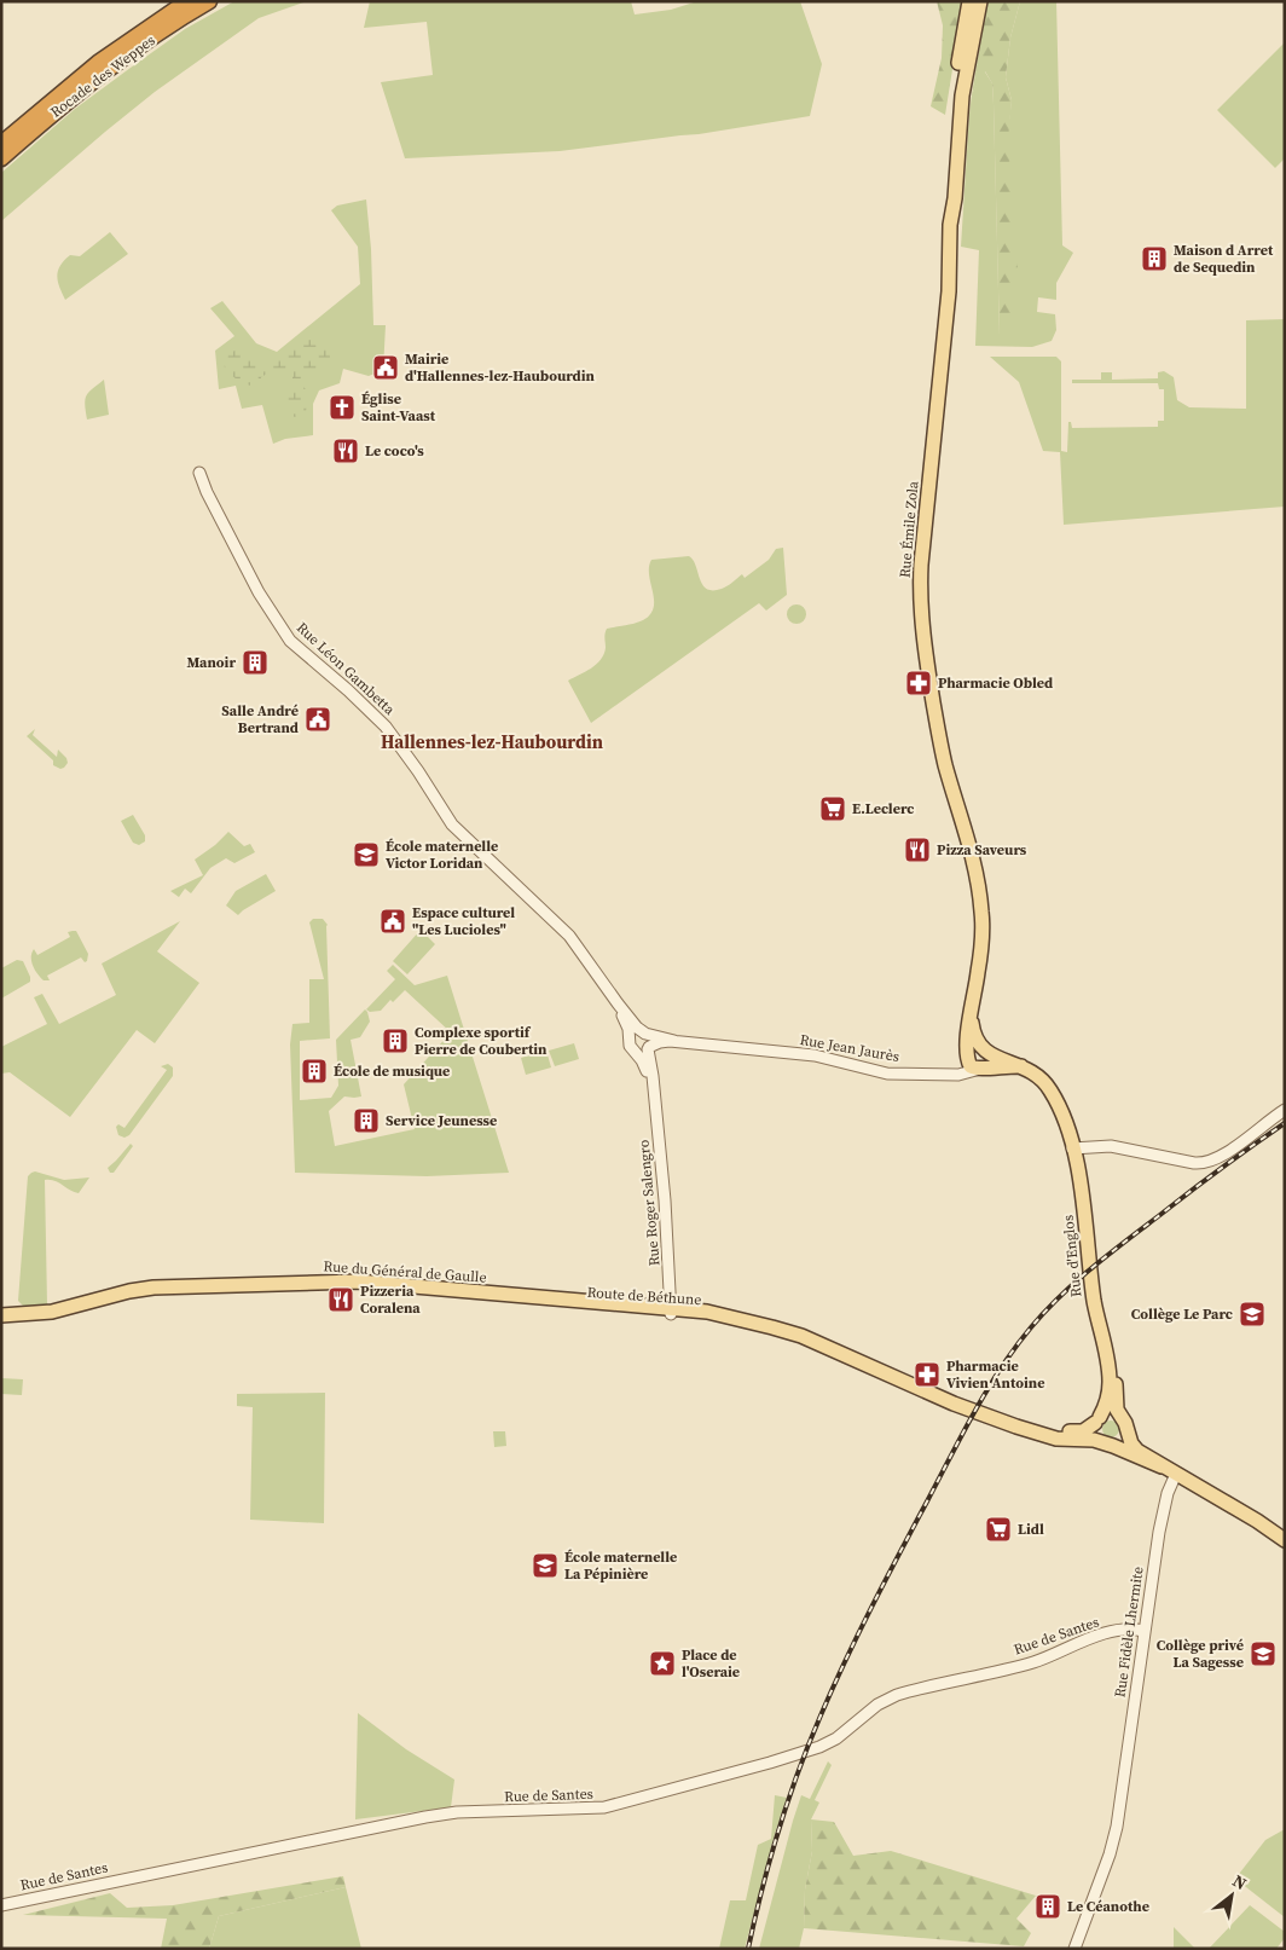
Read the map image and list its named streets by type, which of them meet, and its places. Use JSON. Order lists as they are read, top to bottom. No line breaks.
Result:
{"streets":{"highway":["Rocade des Weppes"],"main road":["Rue Émile Zola","Rue d'Englos","Rue du Général de Gaulle","Route de Béthune"],"street":["Rue Léon Gambetta","Rue Jean Jaurès","Rue Roger Salengro","Rue Fidèle Lhermite","Rue de Santes"]},"crossings":[["Rue Émile Zola","Rue Jean Jaurès"],["Rue Léon Gambetta","Rue Jean Jaurès"],["Rue Léon Gambetta","Rue Roger Salengro"],["Rue Jean Jaurès","Rue Roger Salengro"],["Rue Roger Salengro","Rue du Général de Gaulle"],["Rue Roger Salengro","Route de Béthune"],["Rue du Général de Gaulle","Route de Béthune"],["Rue Fidèle Lhermite","Rue de Santes"]],"districts":["Hallennes-lez-Haubourdin"],"places":{"building":["Maison d Arret de Sequedin","Manoir","Complexe sportif Pierre de Coubertin","École de musique","Service Jeunesse","Le Céanothe"],"public building":["Mairie d'Hallennes-lez-Haubourdin","Salle André Bertrand","Espace culturel \"Les Lucioles\""],"church":["Église Saint-Vaast"],"restaurant":["Le coco's","Pizza Saveurs","Pizzeria Coralena"],"pharmacy":["Pharmacie Obled","Pharmacie Vivien Antoine"],"supermarket":["E.Leclerc","Lidl"],"school or university":["École maternelle Victor Loridan","Collège Le Parc","École maternelle La Pépinière","Collège privé La Sagesse"],"place":["Place de l'Oseraie"]},"north":"top right"}
